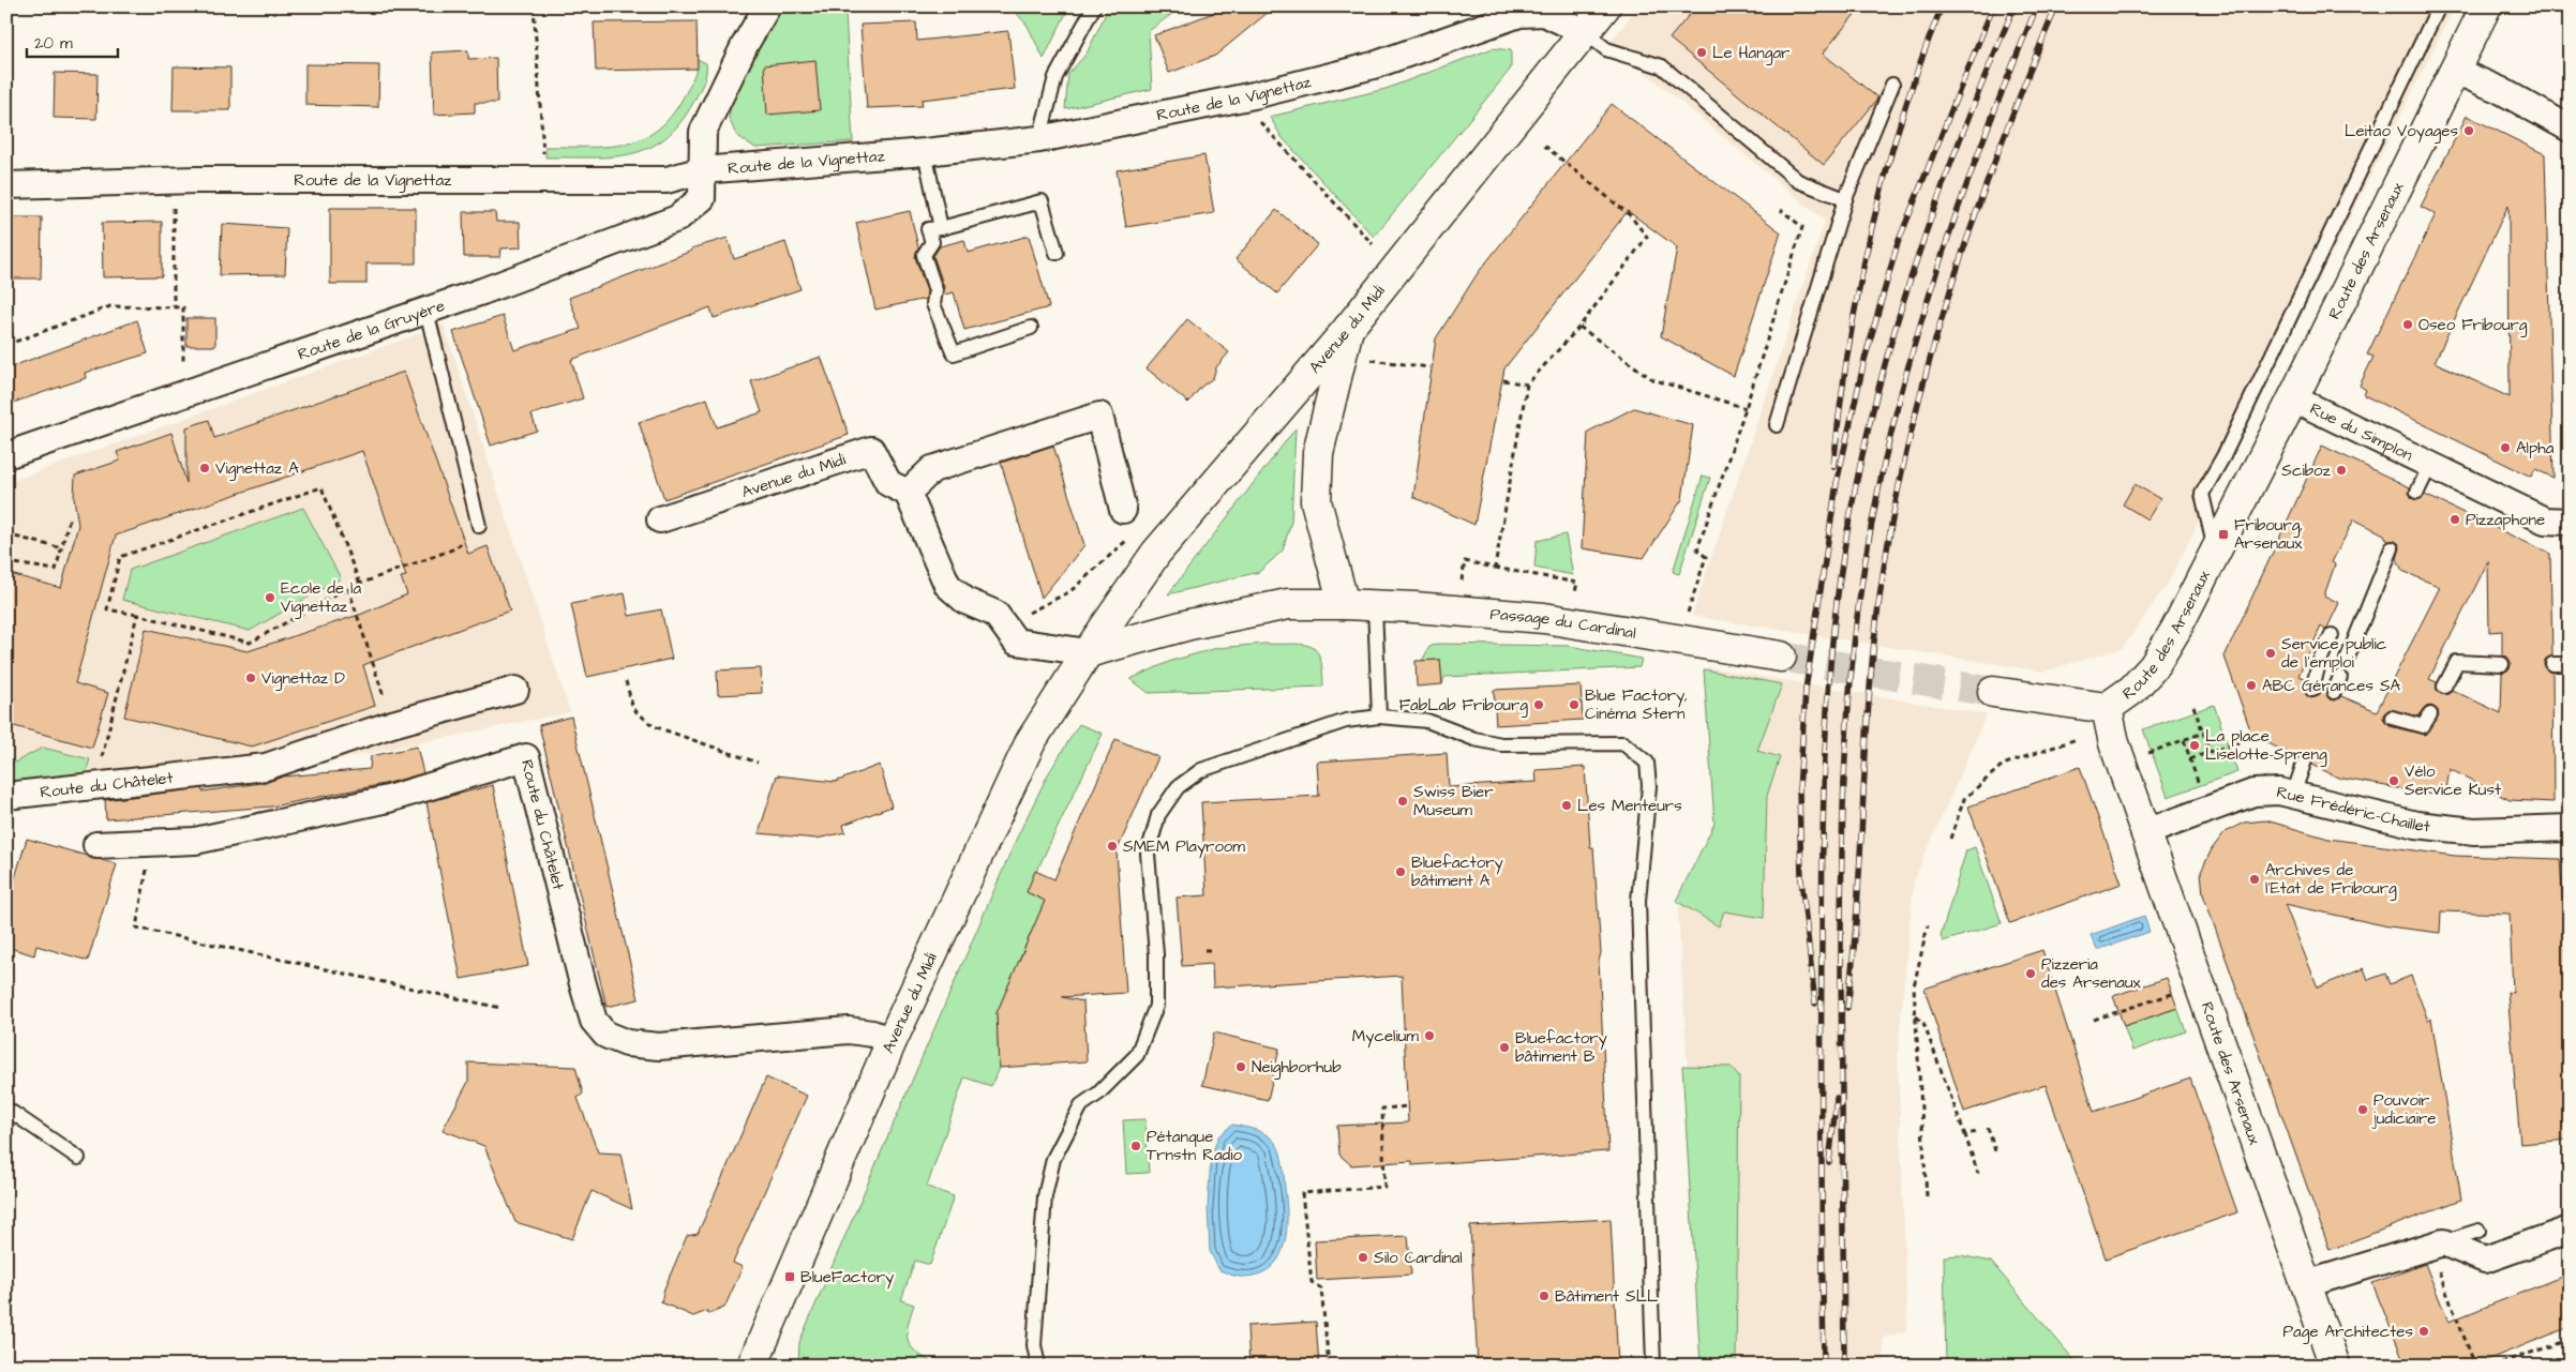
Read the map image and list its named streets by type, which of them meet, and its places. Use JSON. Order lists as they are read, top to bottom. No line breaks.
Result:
{"streets":{"main road":["Route des Arsenaux","Avenue du Midi","Passage du Cardinal"],"street":["Route de la Vignettaz","Route de la Gruyère","Rue du Simplon","Route du Châtelet","Rue Frédéric-Chaillet"]},"crossings":[["Route de la Vignettaz","Route de la Gruyère"],["Route de la Vignettaz","Avenue du Midi"],["Route des Arsenaux","Rue du Simplon"],["Route des Arsenaux","Rue Frédéric-Chaillet"],["Avenue du Midi","Passage du Cardinal"],["Avenue du Midi","Route du Châtelet"]],"places":{"other":["Le Hangar","Leitao Voyages","Oseo Fribourg","Alpha","Vignettaz A","Sciboz","Pizzaphone","Ecole de la Vignettaz","Service public de l‘emploi","Vignettaz D","ABC Gérances SA","FabLab Fribourg","Blue Factory, Cinéma Stern","La place Liselotte-Spreng","Vélo Service Kust","Swiss Bier Museum","Les Menteurs","SMEM Playroom","Bluefactory bâtiment A","Archives de l‘Etat de Fribourg","Pizzeria des Arsenaux","Mycelium","Bluefactory bâtiment B","Neighborhub","Pouvoir judiciaire","Pétanque Trnstn Radio","Silo Cardinal","Bâtiment SLL","Page Architectes"],"transit":["Fribourg, Arsenaux","BlueFactory"]},"scale_bar":"20 m"}
